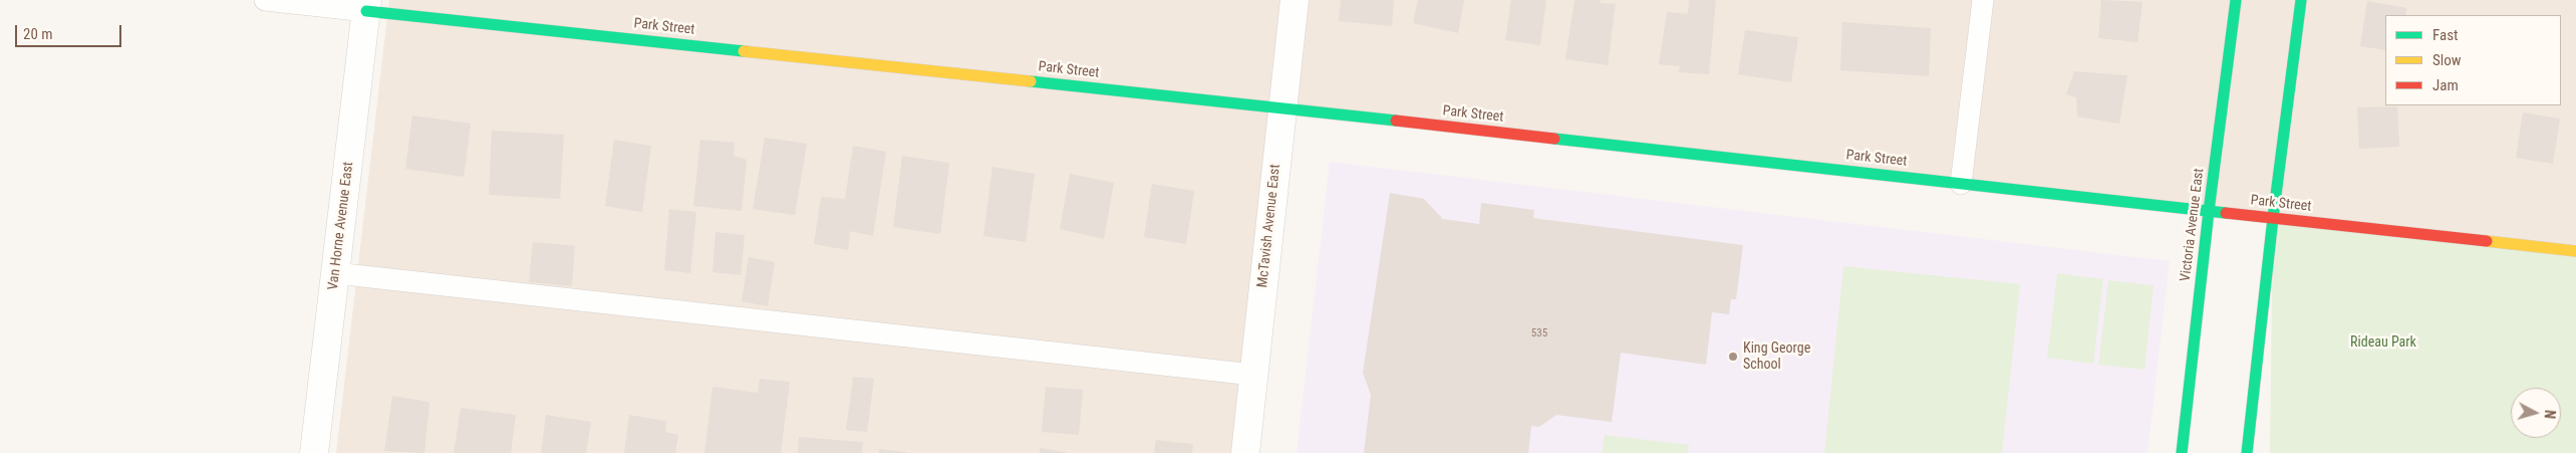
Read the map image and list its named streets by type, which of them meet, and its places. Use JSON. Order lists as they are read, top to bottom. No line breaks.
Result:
{"streets":{"street":["Park Street","Victoria Avenue East","Van Horne Avenue East","McTavish Avenue East"]},"crossings":[["Park Street","Victoria Avenue East"],["Park Street","Van Horne Avenue East"],["Park Street","McTavish Avenue East"]],"parks":["Rideau Park"],"places":["King George School"],"house_numbers":["535"],"legend":["Fast","Slow","Jam"],"scale_bar":"20 m","north":"right"}
